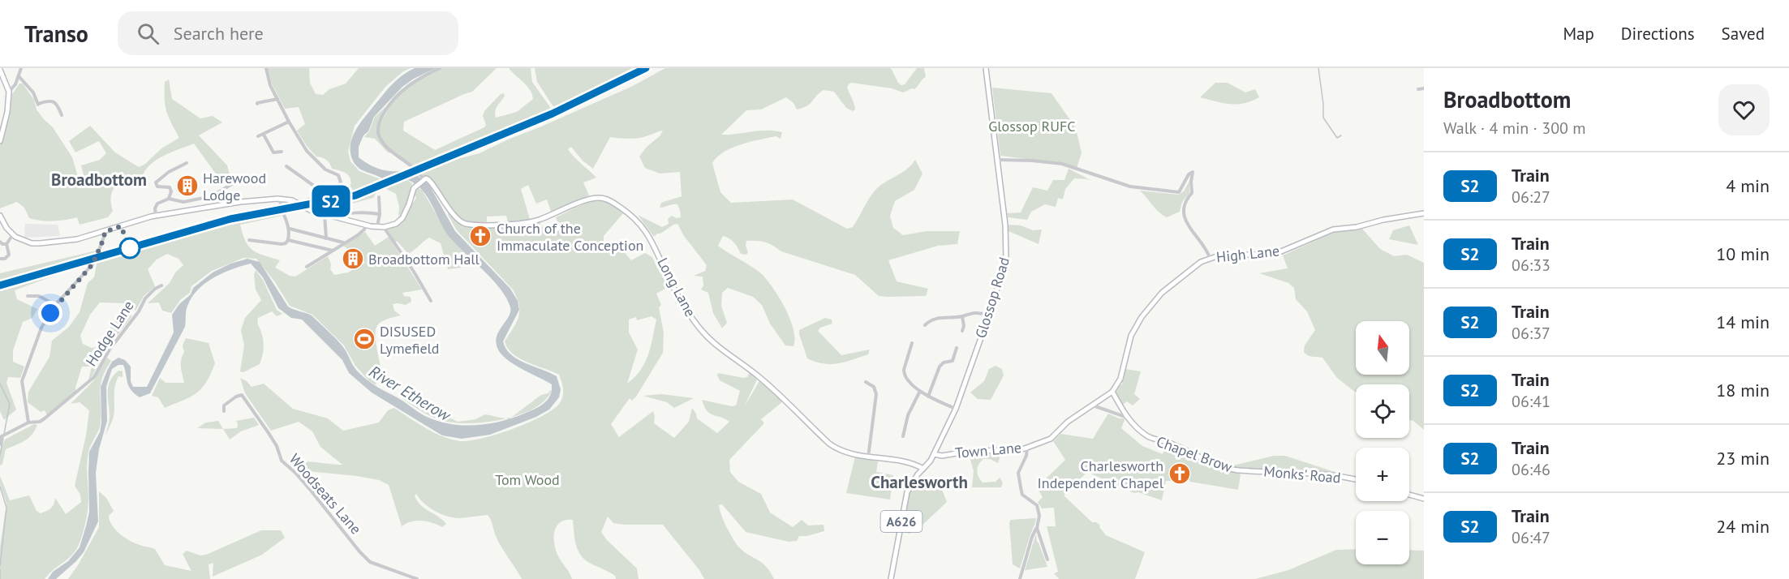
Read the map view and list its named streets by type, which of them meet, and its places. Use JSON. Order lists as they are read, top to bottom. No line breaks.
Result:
{"streets":{"street":["High Lane","Long Lane","Glossop Road","Hodge Lane","Town Lane","Chapel Brow","Monks' Road","Woodseats Lane","A626"]},"crossings":[["High Lane","Town Lane"],["High Lane","Chapel Brow"],["Long Lane","Glossop Road"],["Long Lane","A626"],["Glossop Road","Town Lane"],["Glossop Road","A626"],["Town Lane","Chapel Brow"],["Chapel Brow","Monks' Road"]],"districts":["Broadbottom","Charlesworth"],"water":["River Etherow"],"parks":["Glossop RUFC","Tom Wood"],"places":{"building":["Harewood Lodge","Broadbottom Hall"],"church":["Church of the Immaculate Conception","Charlesworth Independent Chapel"],"sports":["DISUSED Lymefield"]},"north":"top","page":{"header":"Transo","search":"Search here","nav":["Map","Directions","Saved"],"on_map":"S2","heading":["Broadbottom","Walk · 4 min · 300 m"],"list":[{"mark":"S2","name":"Train","note":"06:27","value":"4 min"},{"mark":"S2","name":"Train","note":"06:33","value":"10 min"},{"mark":"S2","name":"Train","note":"06:37","value":"14 min"},{"mark":"S2","name":"Train","note":"06:41","value":"18 min"},{"mark":"S2","name":"Train","note":"06:46","value":"23 min"},{"mark":"S2","name":"Train","note":"06:47","value":"24 min"}],"map_buttons":["+","−"]}}
